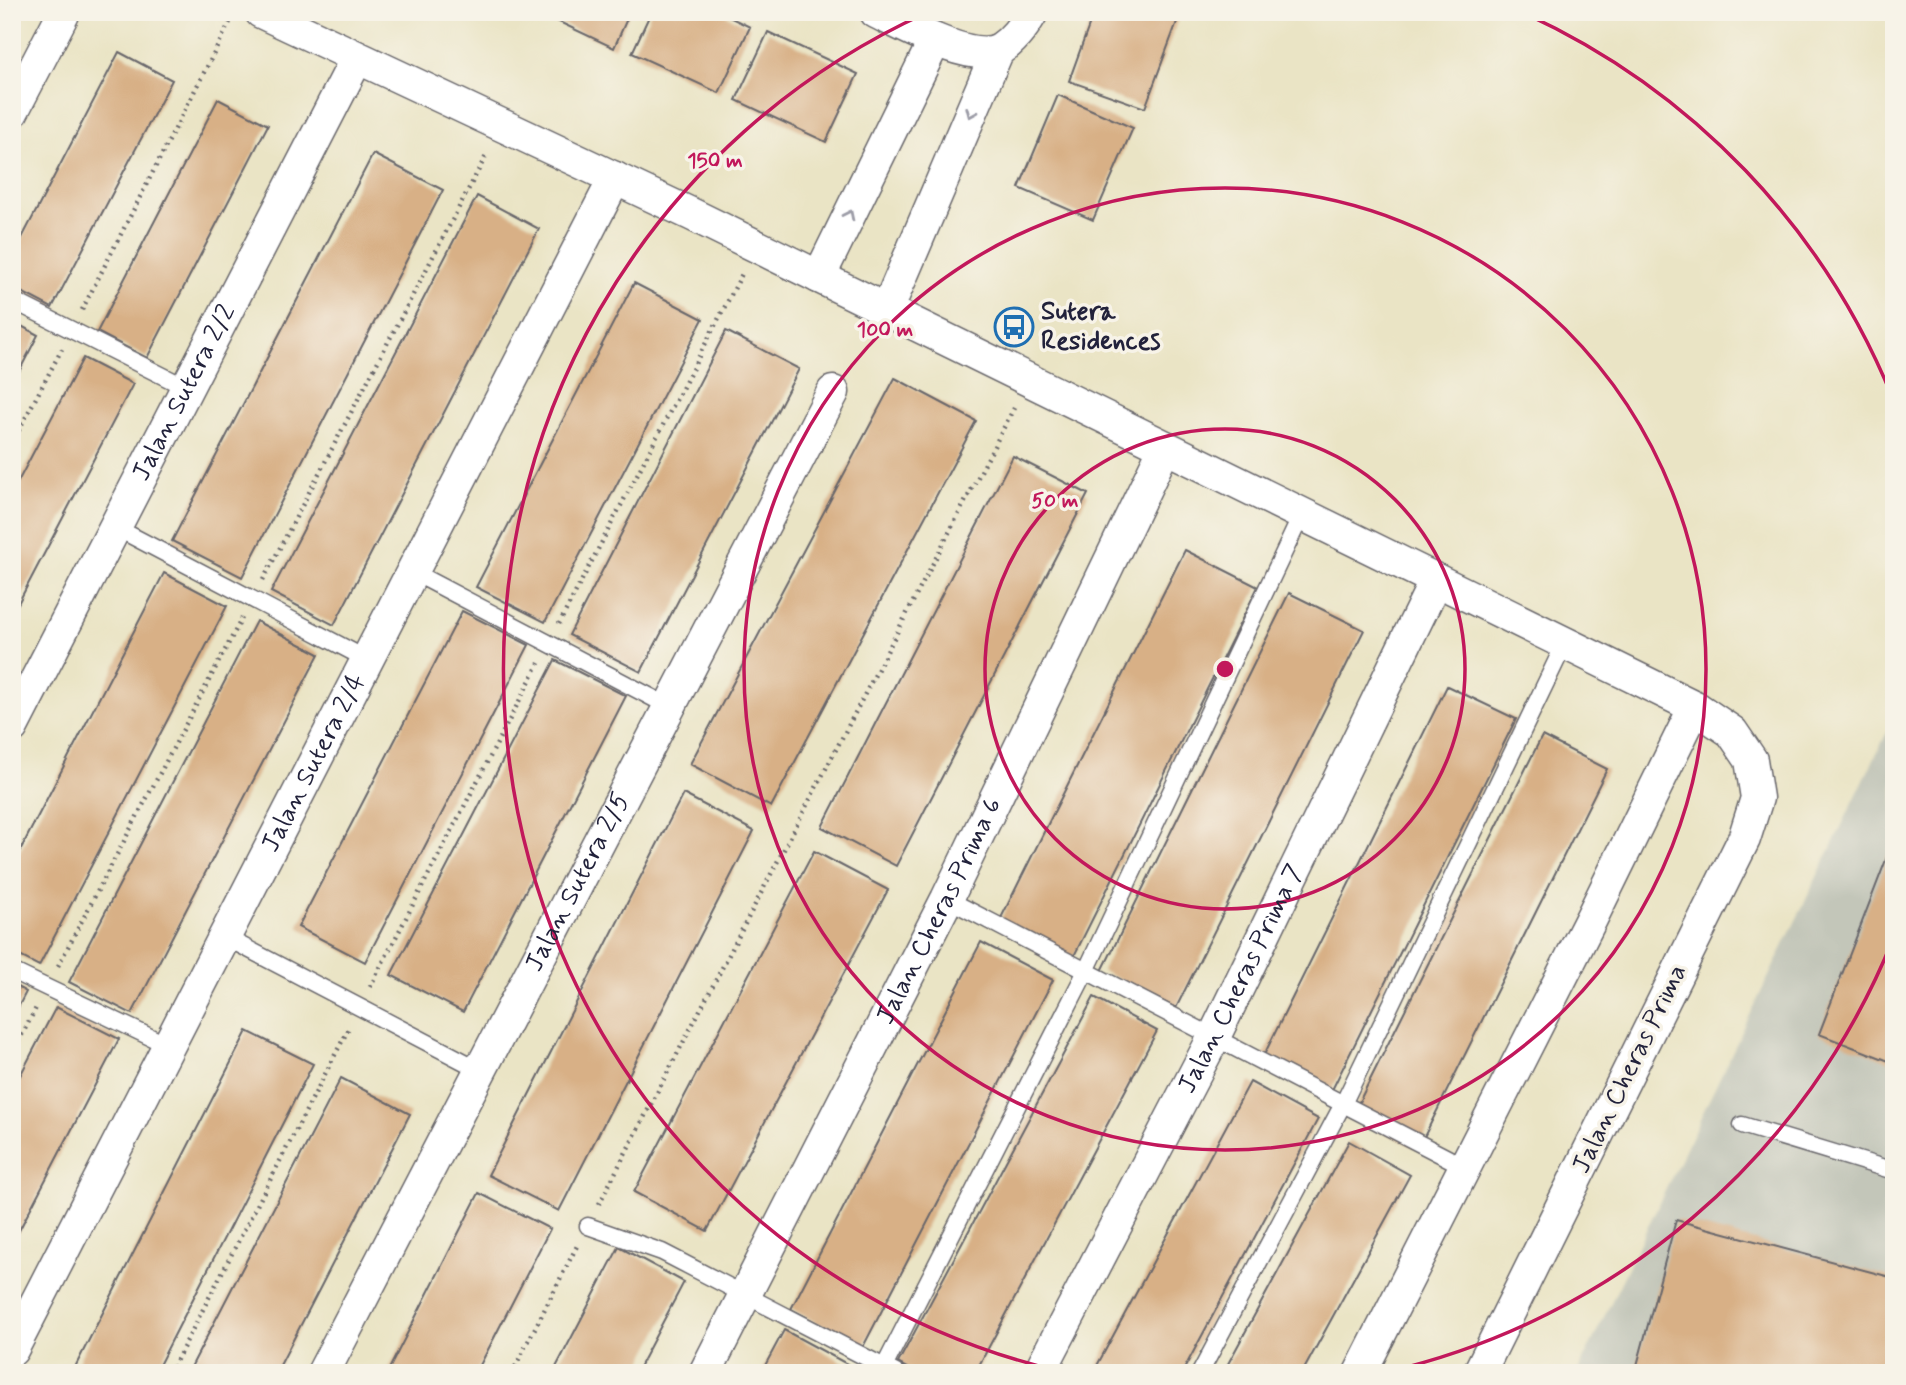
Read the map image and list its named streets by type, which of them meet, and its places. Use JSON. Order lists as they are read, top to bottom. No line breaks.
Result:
{"streets":{"street":["Jalan Sutera 2/2","Jalan Sutera 2/4","Jalan Sutera 2/5","Jalan Cheras Prima 6","Jalan Cheras Prima 7","Jalan Cheras Prima"]},"places":{"bus stop":["Sutera Residences"]},"rings":["150 m","100 m","50 m"]}
